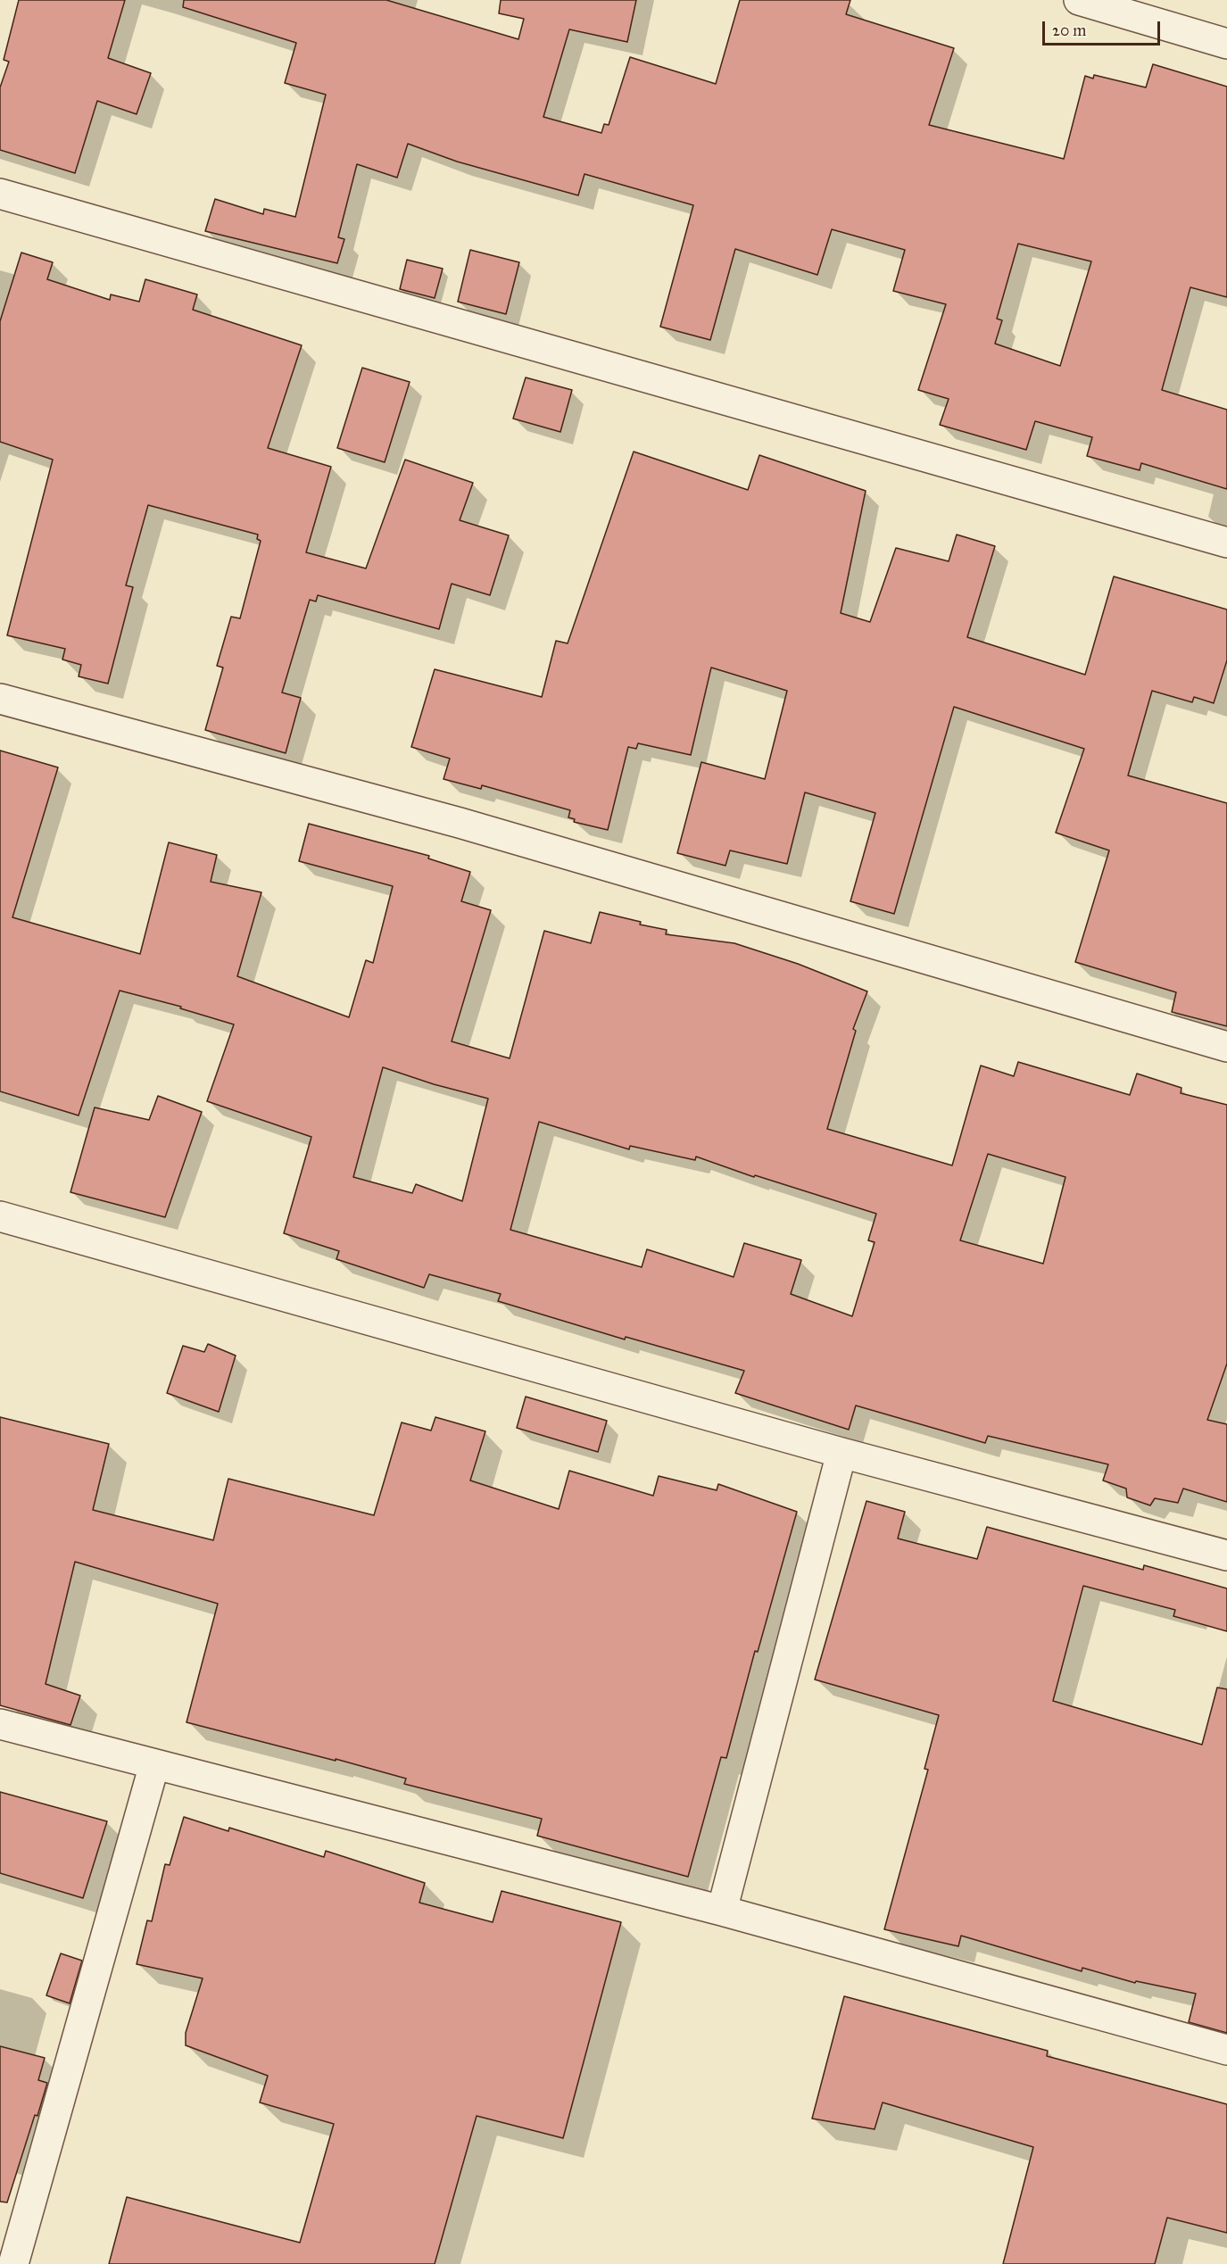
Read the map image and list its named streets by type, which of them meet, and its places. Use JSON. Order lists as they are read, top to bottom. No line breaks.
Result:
{"scale_bar":"20 m"}
